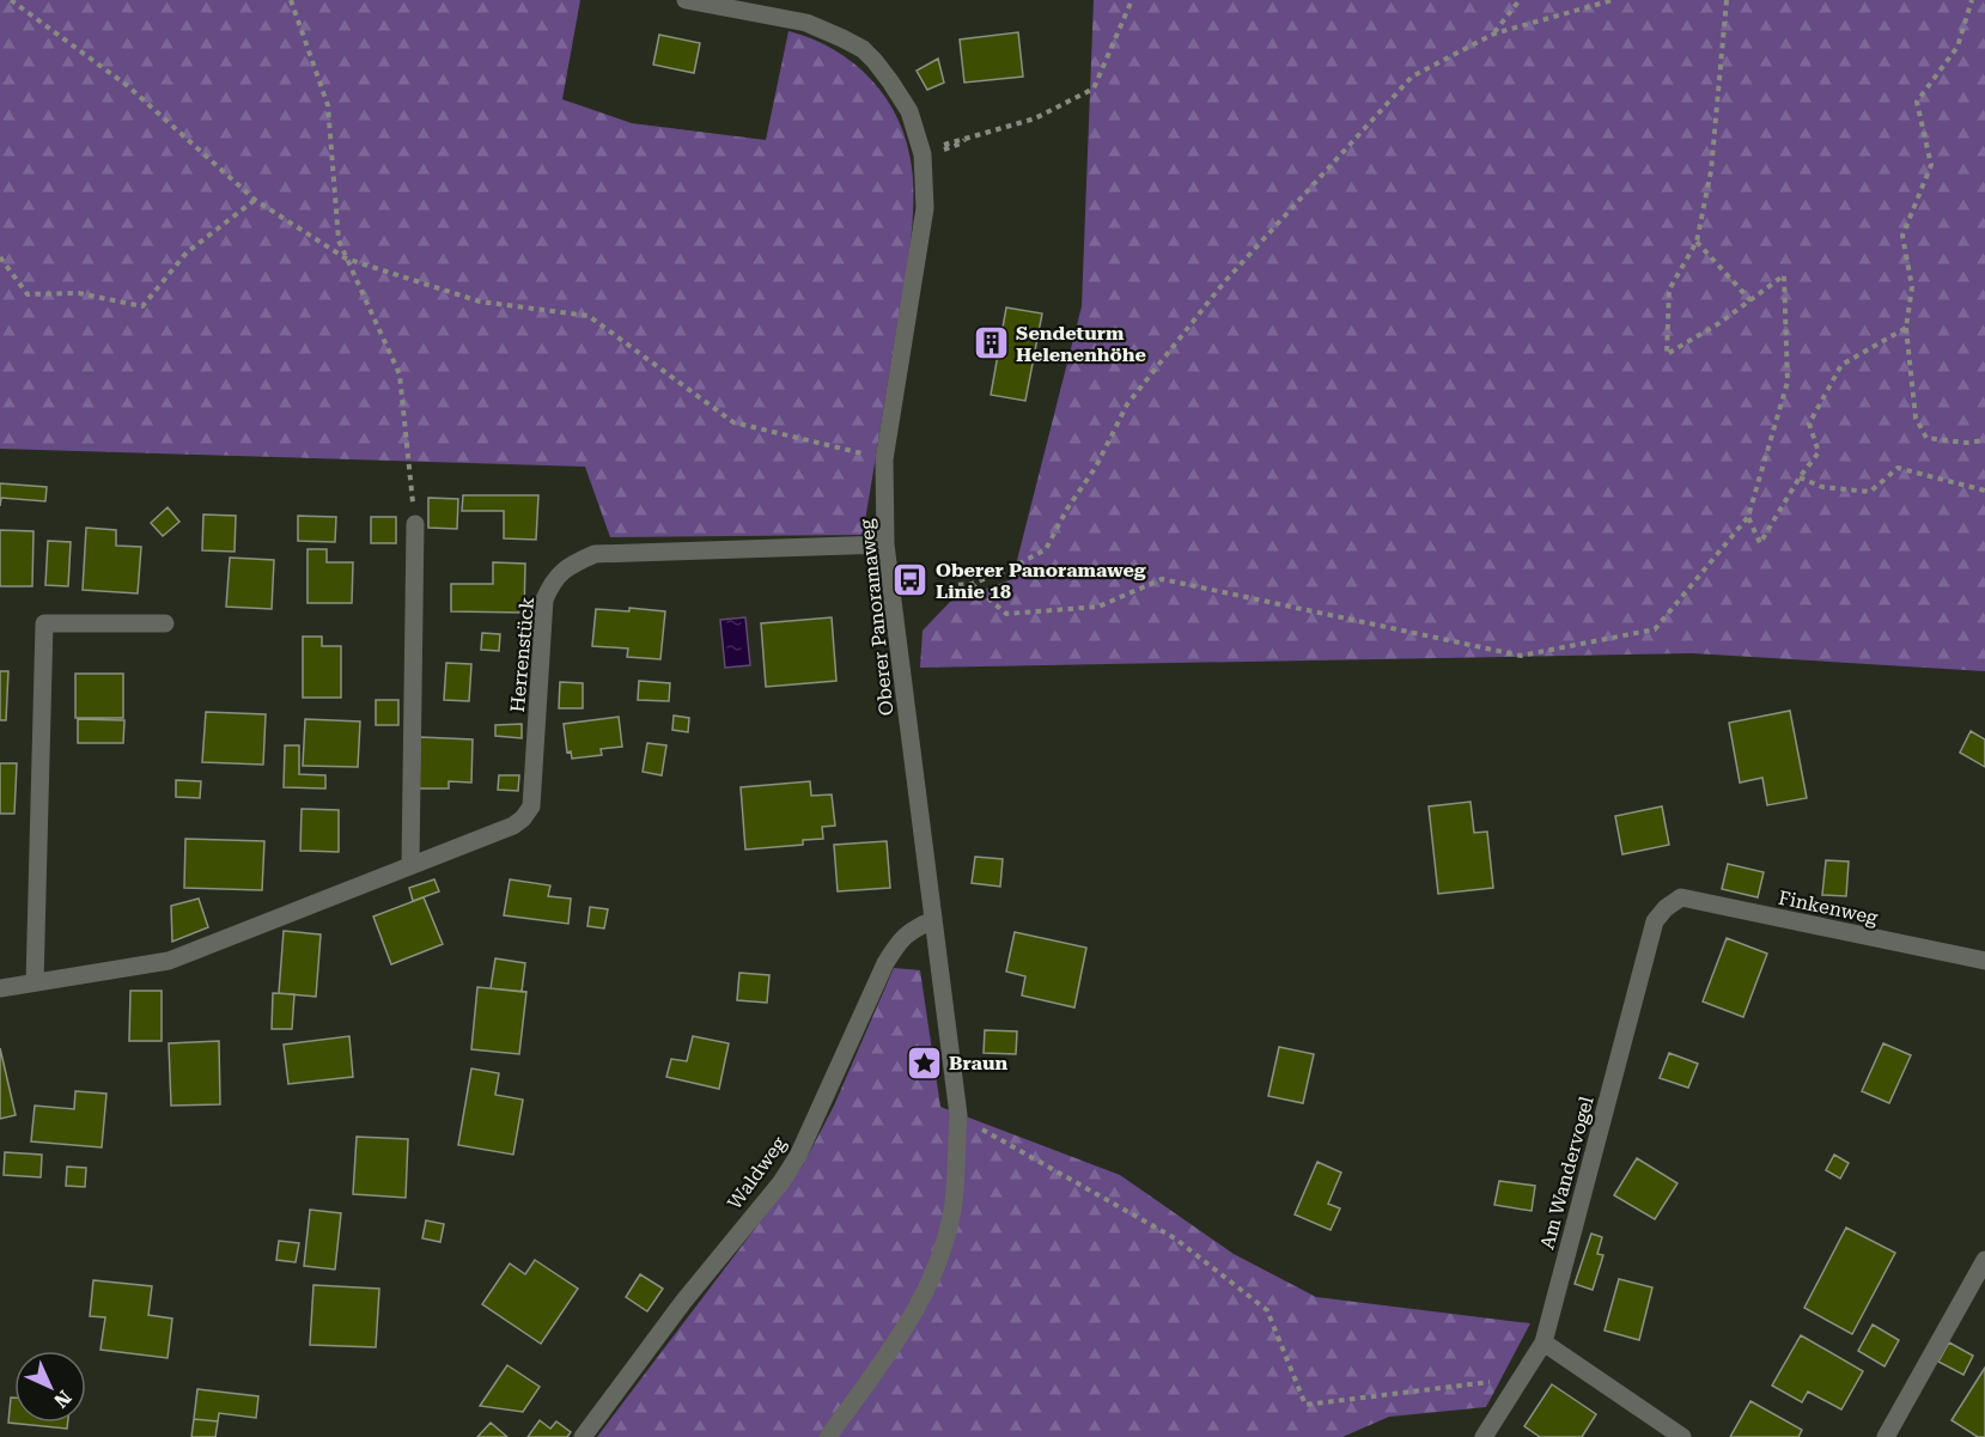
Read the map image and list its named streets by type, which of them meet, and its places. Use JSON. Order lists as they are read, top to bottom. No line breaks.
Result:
{"streets":{"street":["Oberer Panoramaweg","Herrenstück","Finkenweg","Waldweg","Am Wandervogel"]},"crossings":[["Oberer Panoramaweg","Herrenstück"],["Oberer Panoramaweg","Waldweg"],["Finkenweg","Am Wandervogel"]],"places":{"building":["Sendeturm Helenenhöhe"],"bus stop":["Oberer Panoramaweg Linie 18"],"place":["Braun"]},"north":"bottom right"}
